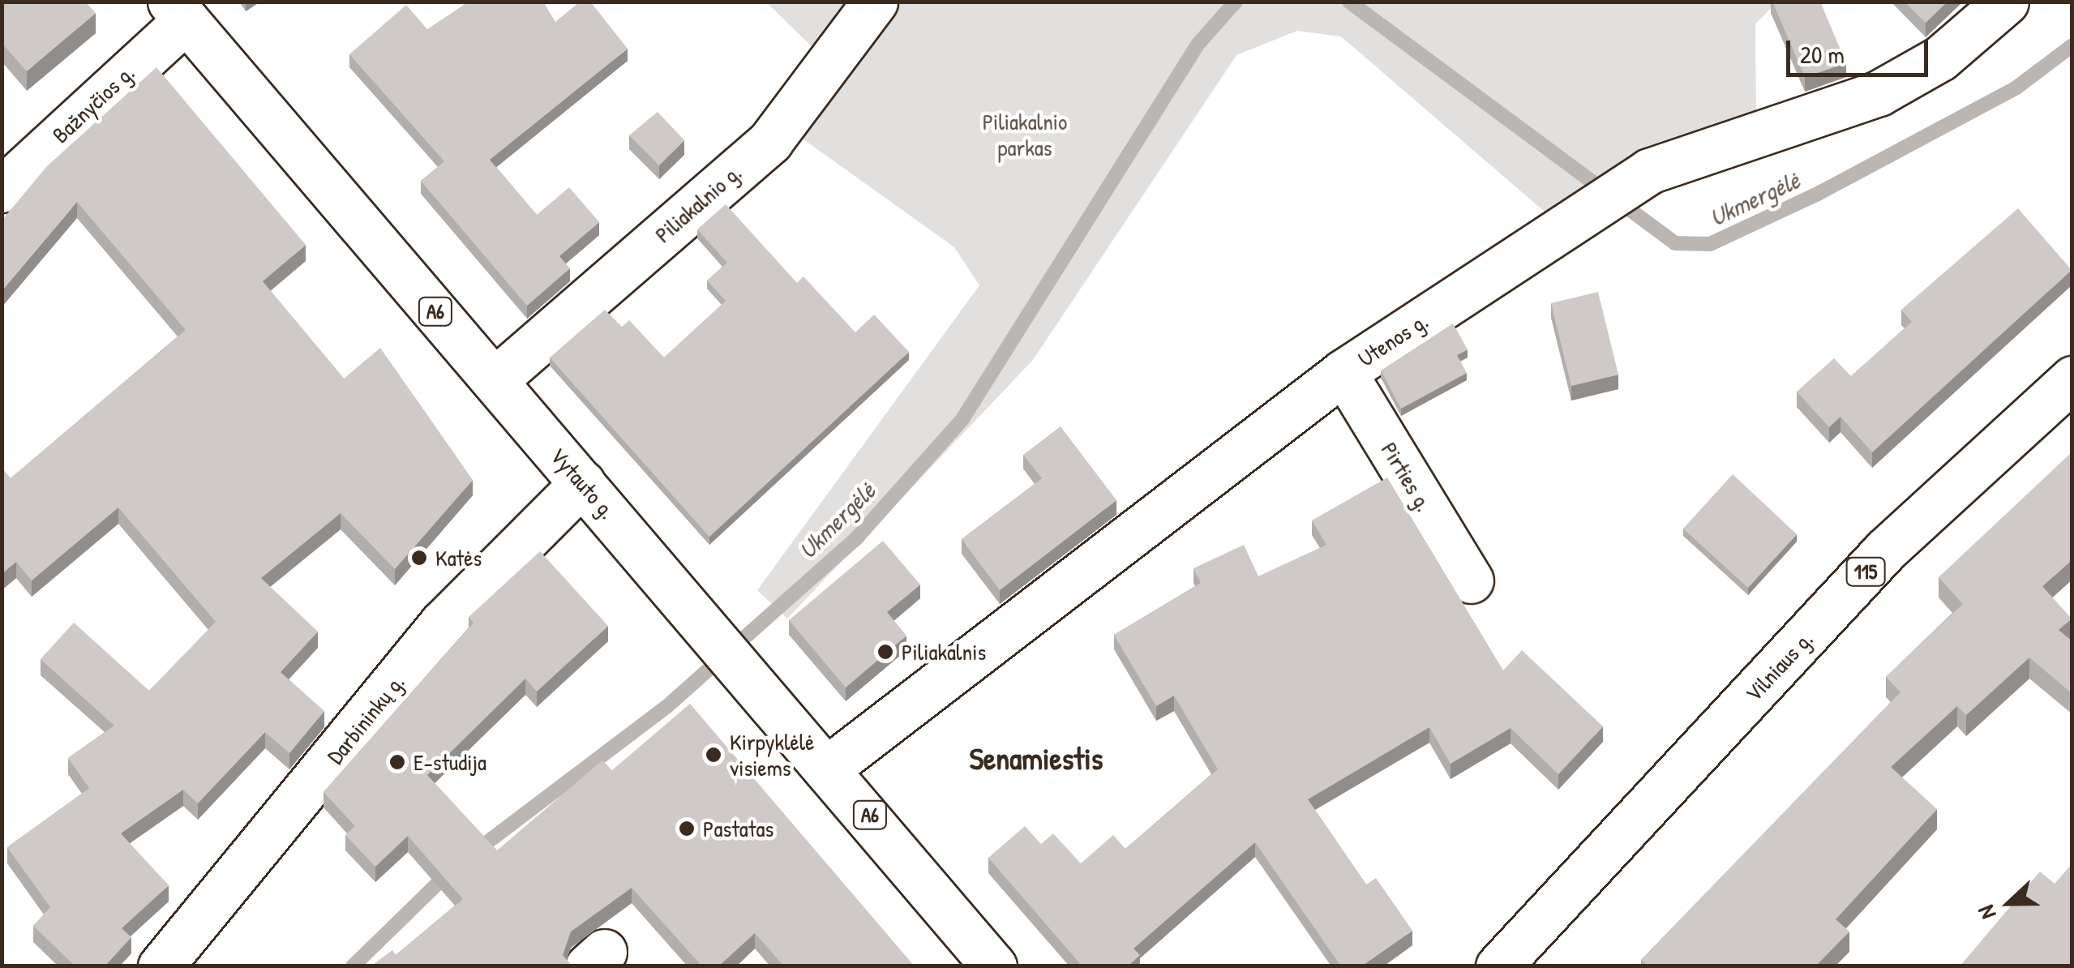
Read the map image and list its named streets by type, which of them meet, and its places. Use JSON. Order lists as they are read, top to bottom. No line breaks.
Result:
{"streets":{"street":["Bažnyčios g.","Piliakalnio g.","A6","Utenos g.","Pirties g.","Vytauto g.","115","Vilniaus g.","Darbininkų g."]},"crossings":[["Bažnyčios g.","Vytauto g."],["Piliakalnio g.","Vytauto g."],["Utenos g.","Pirties g."],["Utenos g.","Vytauto g."],["Vytauto g.","Darbininkų g."]],"districts":["Senamiestis"],"water":["Ukmergėlė"],"parks":["Piliakalnio parkas"],"places":["Katės","Piliakalnis","Kirpyklėlė visiems","E-studija","Pastatas"],"scale_bar":"20 m","north":"left"}
